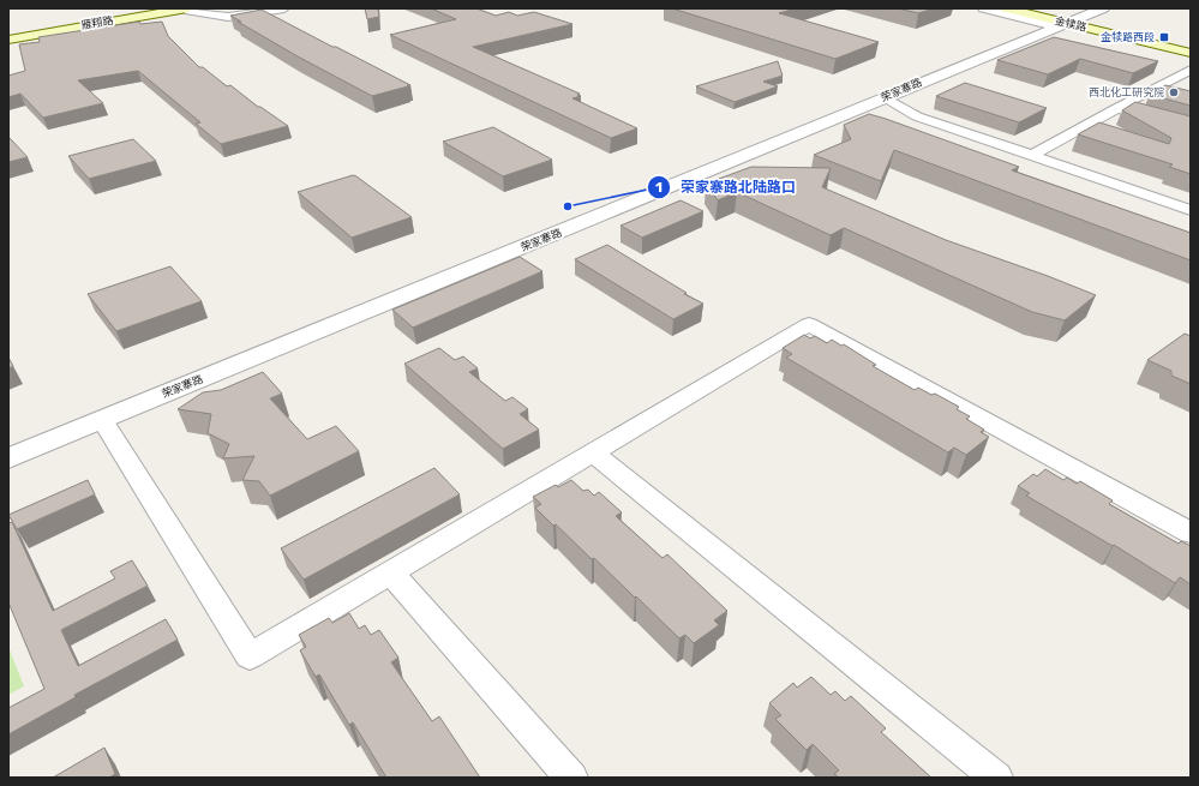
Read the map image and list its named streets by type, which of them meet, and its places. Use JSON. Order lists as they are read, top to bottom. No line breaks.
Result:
{"streets":{"main road":["雁翔路","金犊路"],"street":["荣家寨路"]},"crossings":[["金犊路","荣家寨路"]],"places":{"transit":["金犊路西段"],"other":["西北化工研究院","荣家寨路北陆路口"]}}
